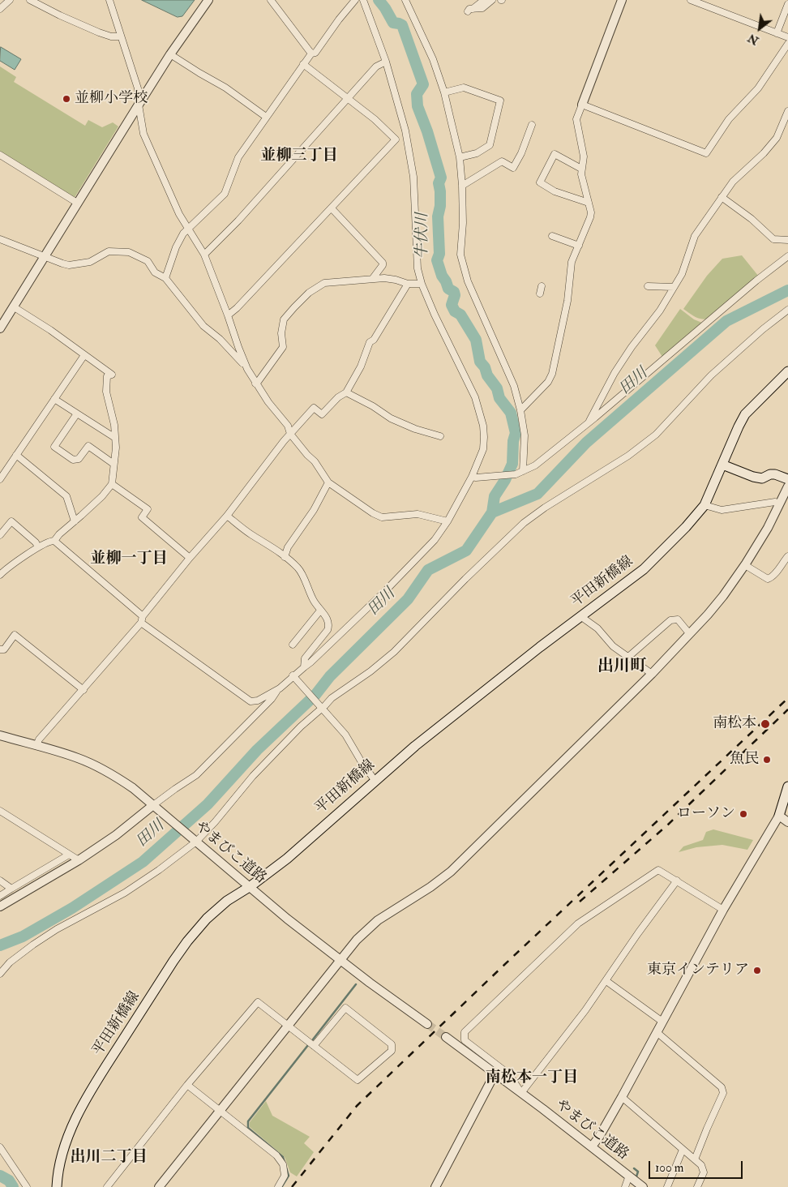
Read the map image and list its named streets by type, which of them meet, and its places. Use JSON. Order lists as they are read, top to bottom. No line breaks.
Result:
{"streets":{"main road":["平田新橋線"],"street":["やまびこ道路"]},"crossings":[["平田新橋線","やまびこ道路"]],"districts":["並柳三丁目","並柳一丁目","出川町","南松本一丁目","出川二丁目"],"water":["牛伏川","田川"],"places":["並柳小学校","南松本","魚民","ローソン","東京インテリア"],"scale_bar":"100 m","north":"bottom left"}
